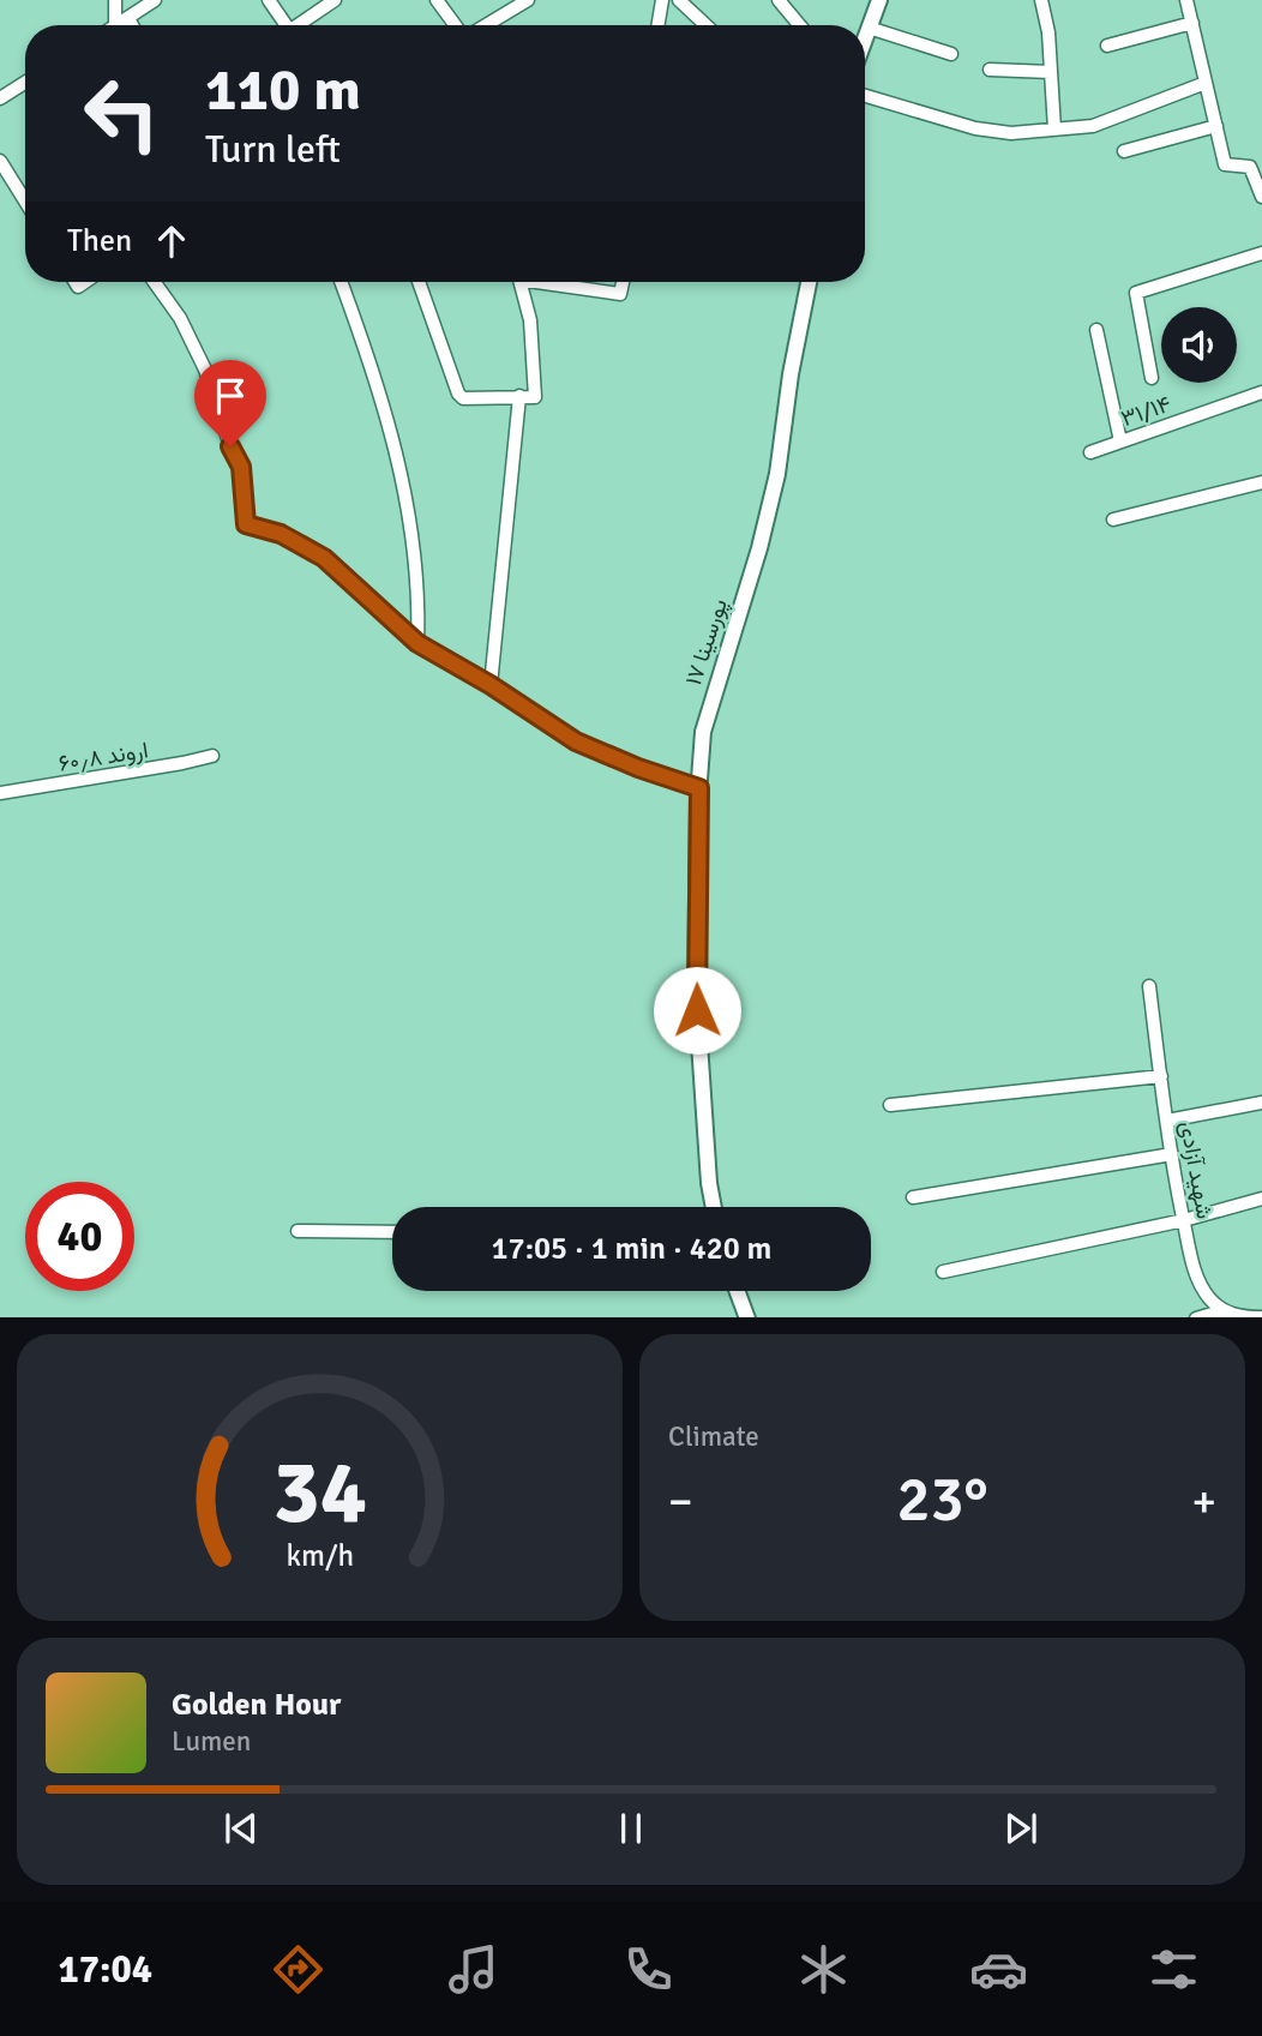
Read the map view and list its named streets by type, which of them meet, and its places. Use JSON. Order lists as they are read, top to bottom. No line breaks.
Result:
{"streets":{"street":["۳۱/۱۴","پورسینا ۱۷","اروند ۶۰٫۸","شهید آزادی"]},"page":{"turn":["110 m","Turn left"],"then":"Then","limit":"40","trip":"17:05 · 1 min · 420 m","tile":"Climate","heat":["−","23°","+"],"song":["Golden Hour","Lumen"],"tabs":"17:04","gauge":["34","km/h"]}}
